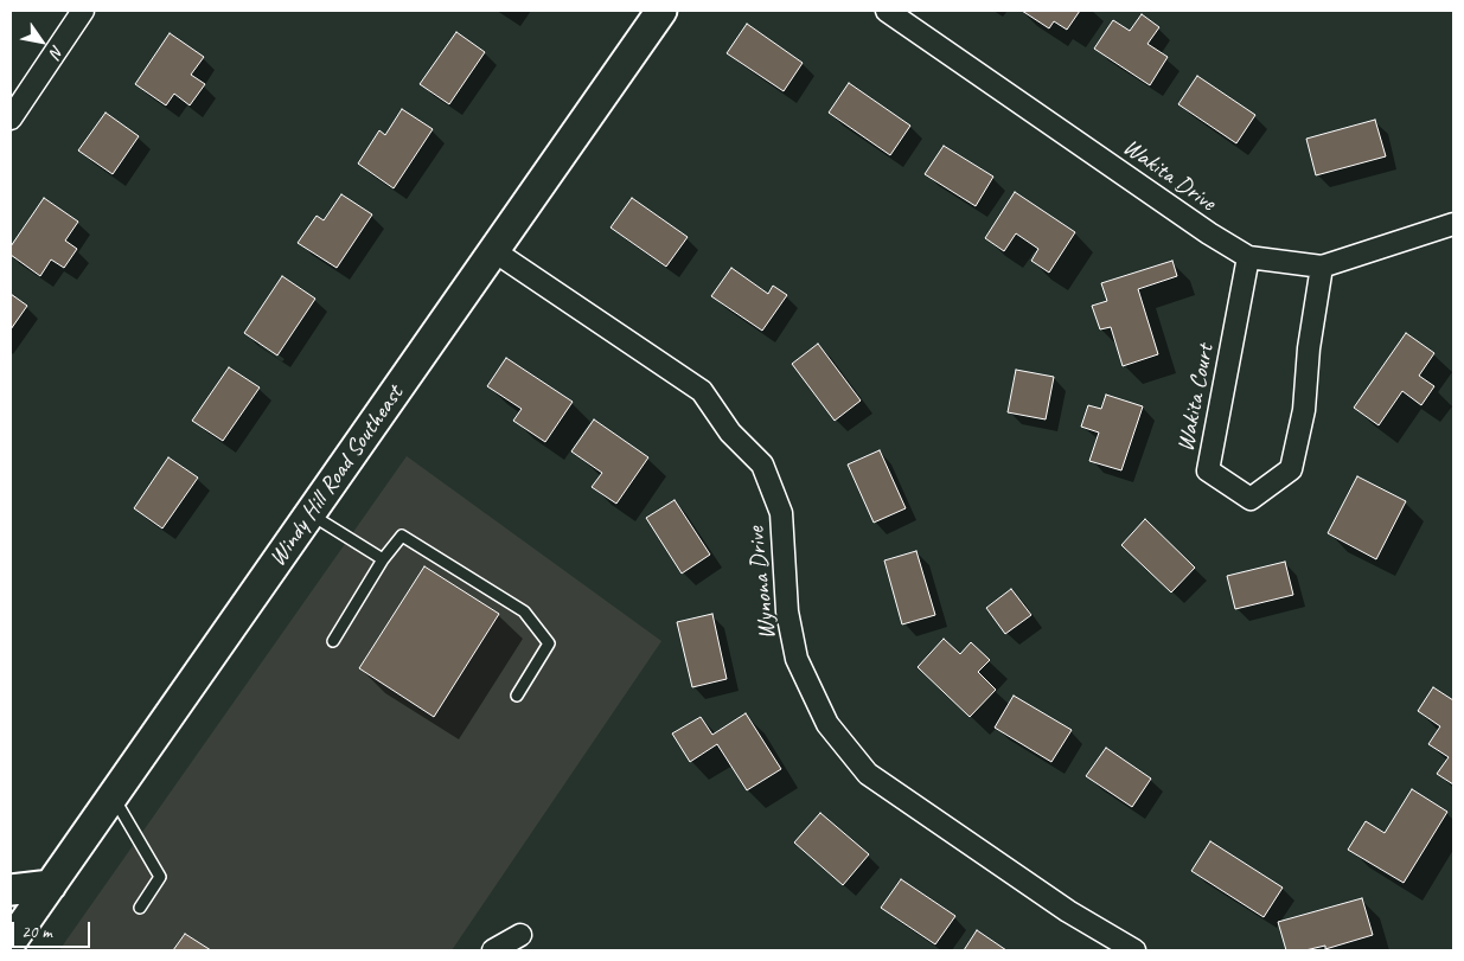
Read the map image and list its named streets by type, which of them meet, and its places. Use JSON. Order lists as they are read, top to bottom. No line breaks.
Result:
{"streets":{"main road":["Windy Hill Road Southeast"],"street":["Wakita Drive","Wakita Court","Wynona Drive"]},"crossings":[["Wakita Drive","Wakita Court"],["Windy Hill Road Southeast","Wynona Drive"]],"scale_bar":"20 m","north":"bottom right"}
